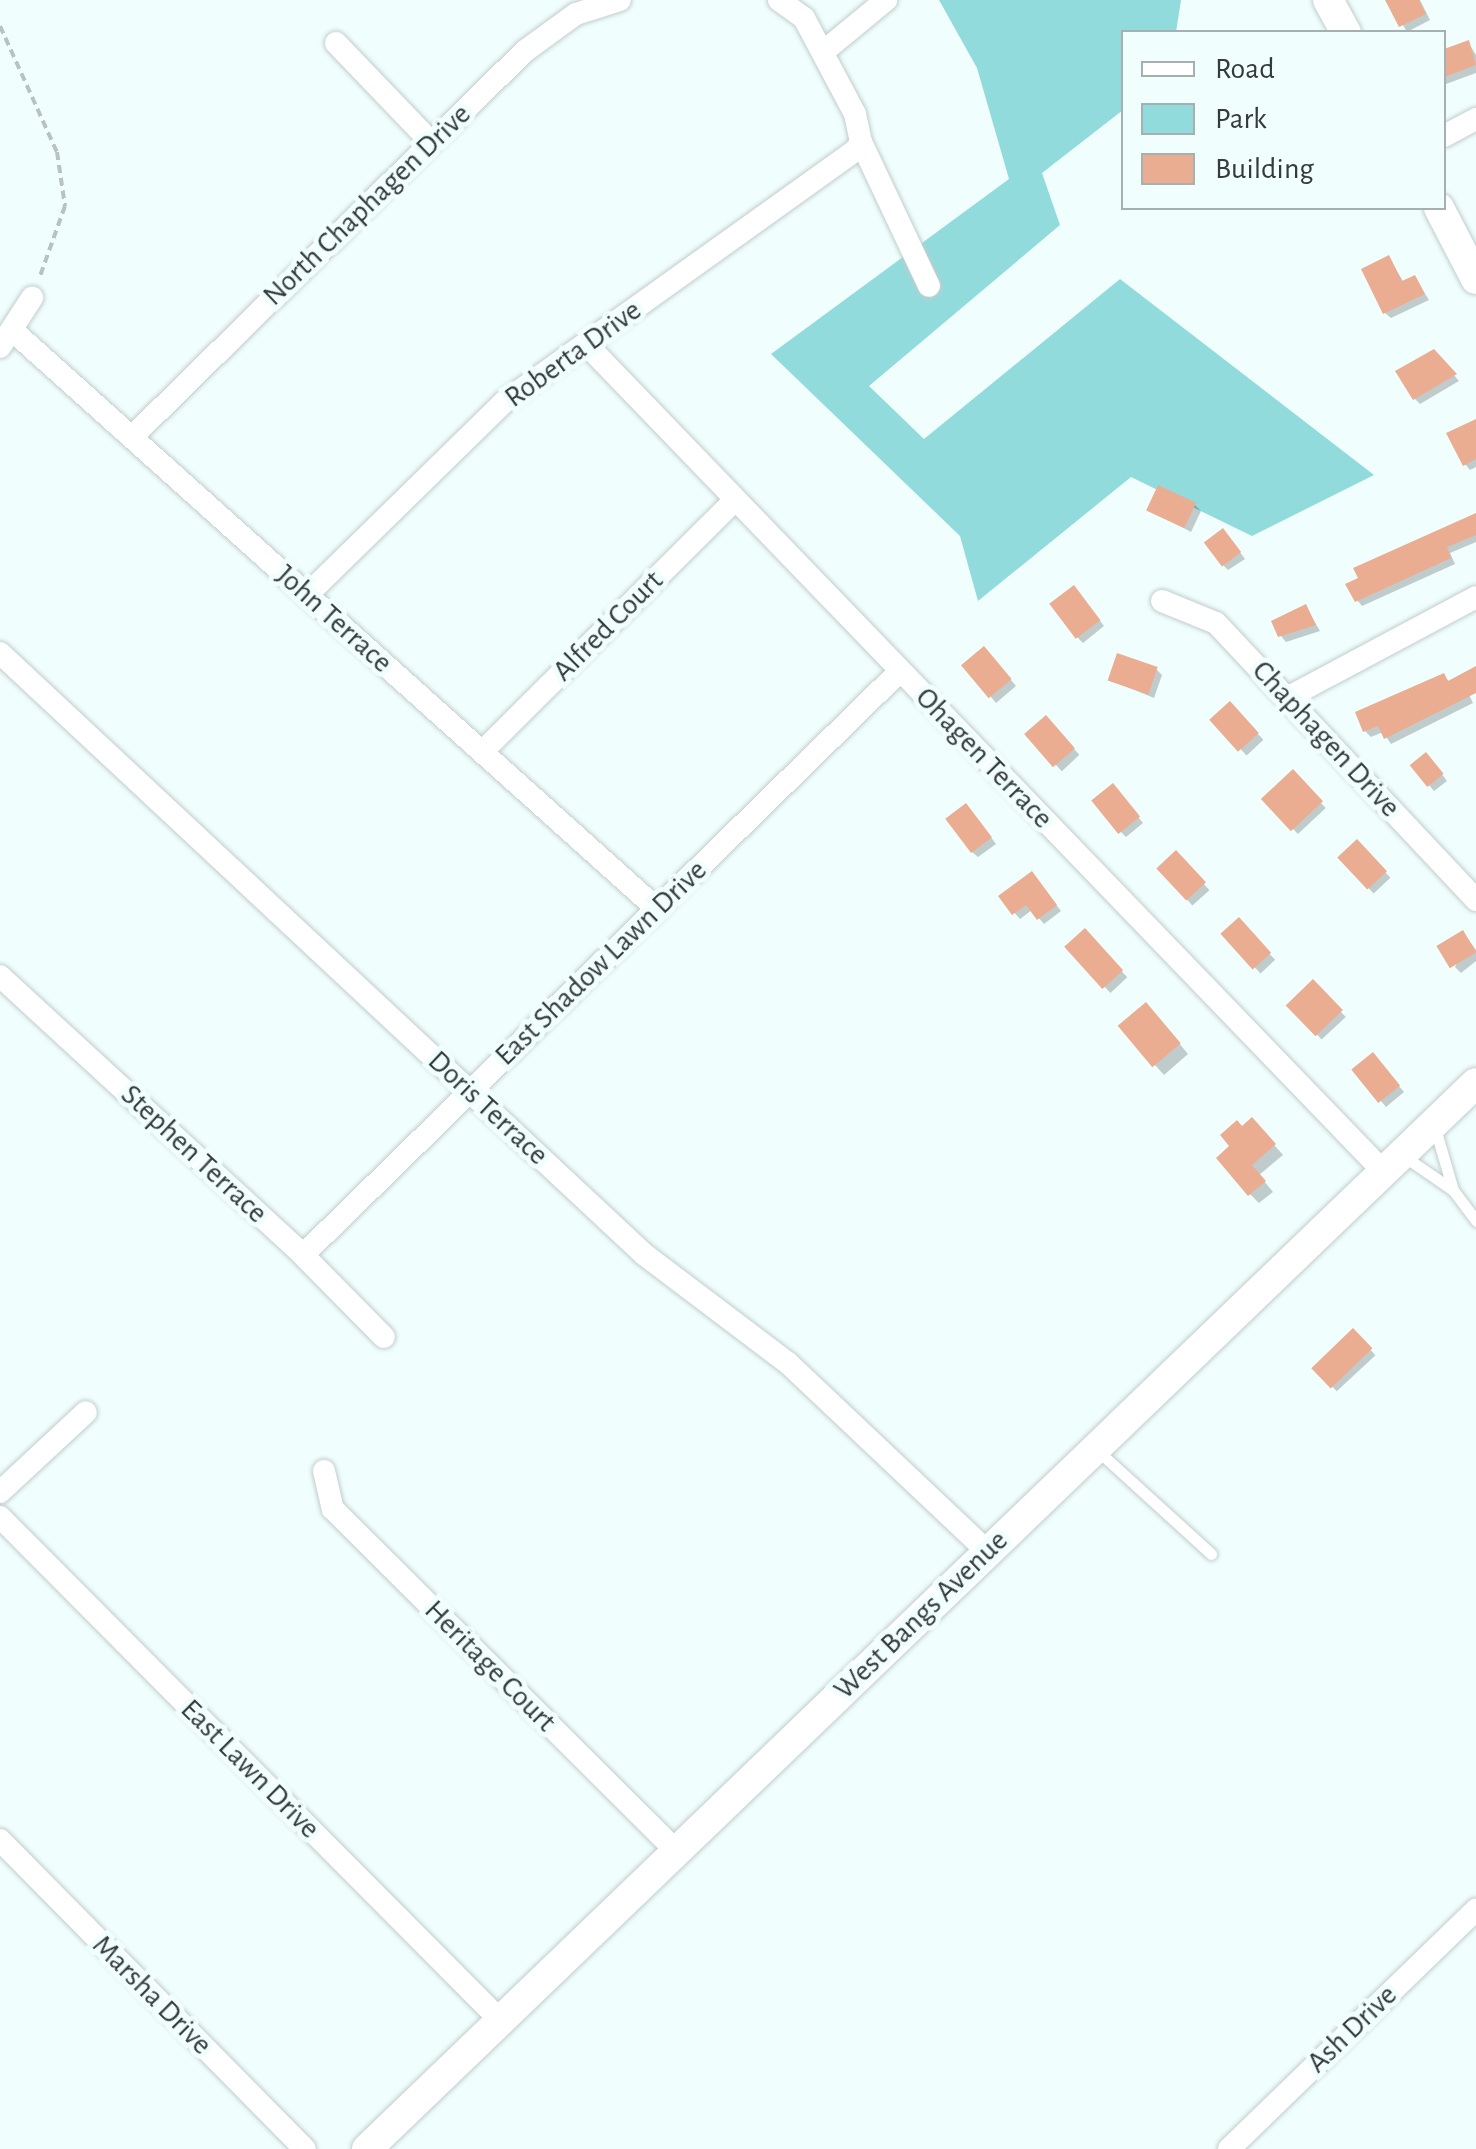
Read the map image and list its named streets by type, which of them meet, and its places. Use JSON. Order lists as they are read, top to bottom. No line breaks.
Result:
{"streets":{"street":["North Chaphagen Drive","Roberta Drive","John Terrace","Alfred Court","Chaphagen Drive","Ohagen Terrace","East Shadow Lawn Drive","Doris Terrace","Stephen Terrace","West Bangs Avenue","Heritage Court","East Lawn Drive","Marsha Drive","Ash Drive"]},"crossings":[["North Chaphagen Drive","John Terrace"],["Roberta Drive","John Terrace"],["Roberta Drive","Ohagen Terrace"],["John Terrace","Alfred Court"],["John Terrace","East Shadow Lawn Drive"],["Alfred Court","Ohagen Terrace"],["Ohagen Terrace","East Shadow Lawn Drive"],["Ohagen Terrace","West Bangs Avenue"],["East Shadow Lawn Drive","Doris Terrace"],["East Shadow Lawn Drive","Stephen Terrace"],["Doris Terrace","West Bangs Avenue"],["West Bangs Avenue","Heritage Court"],["West Bangs Avenue","East Lawn Drive"]],"legend":["Road","Park","Building"]}
